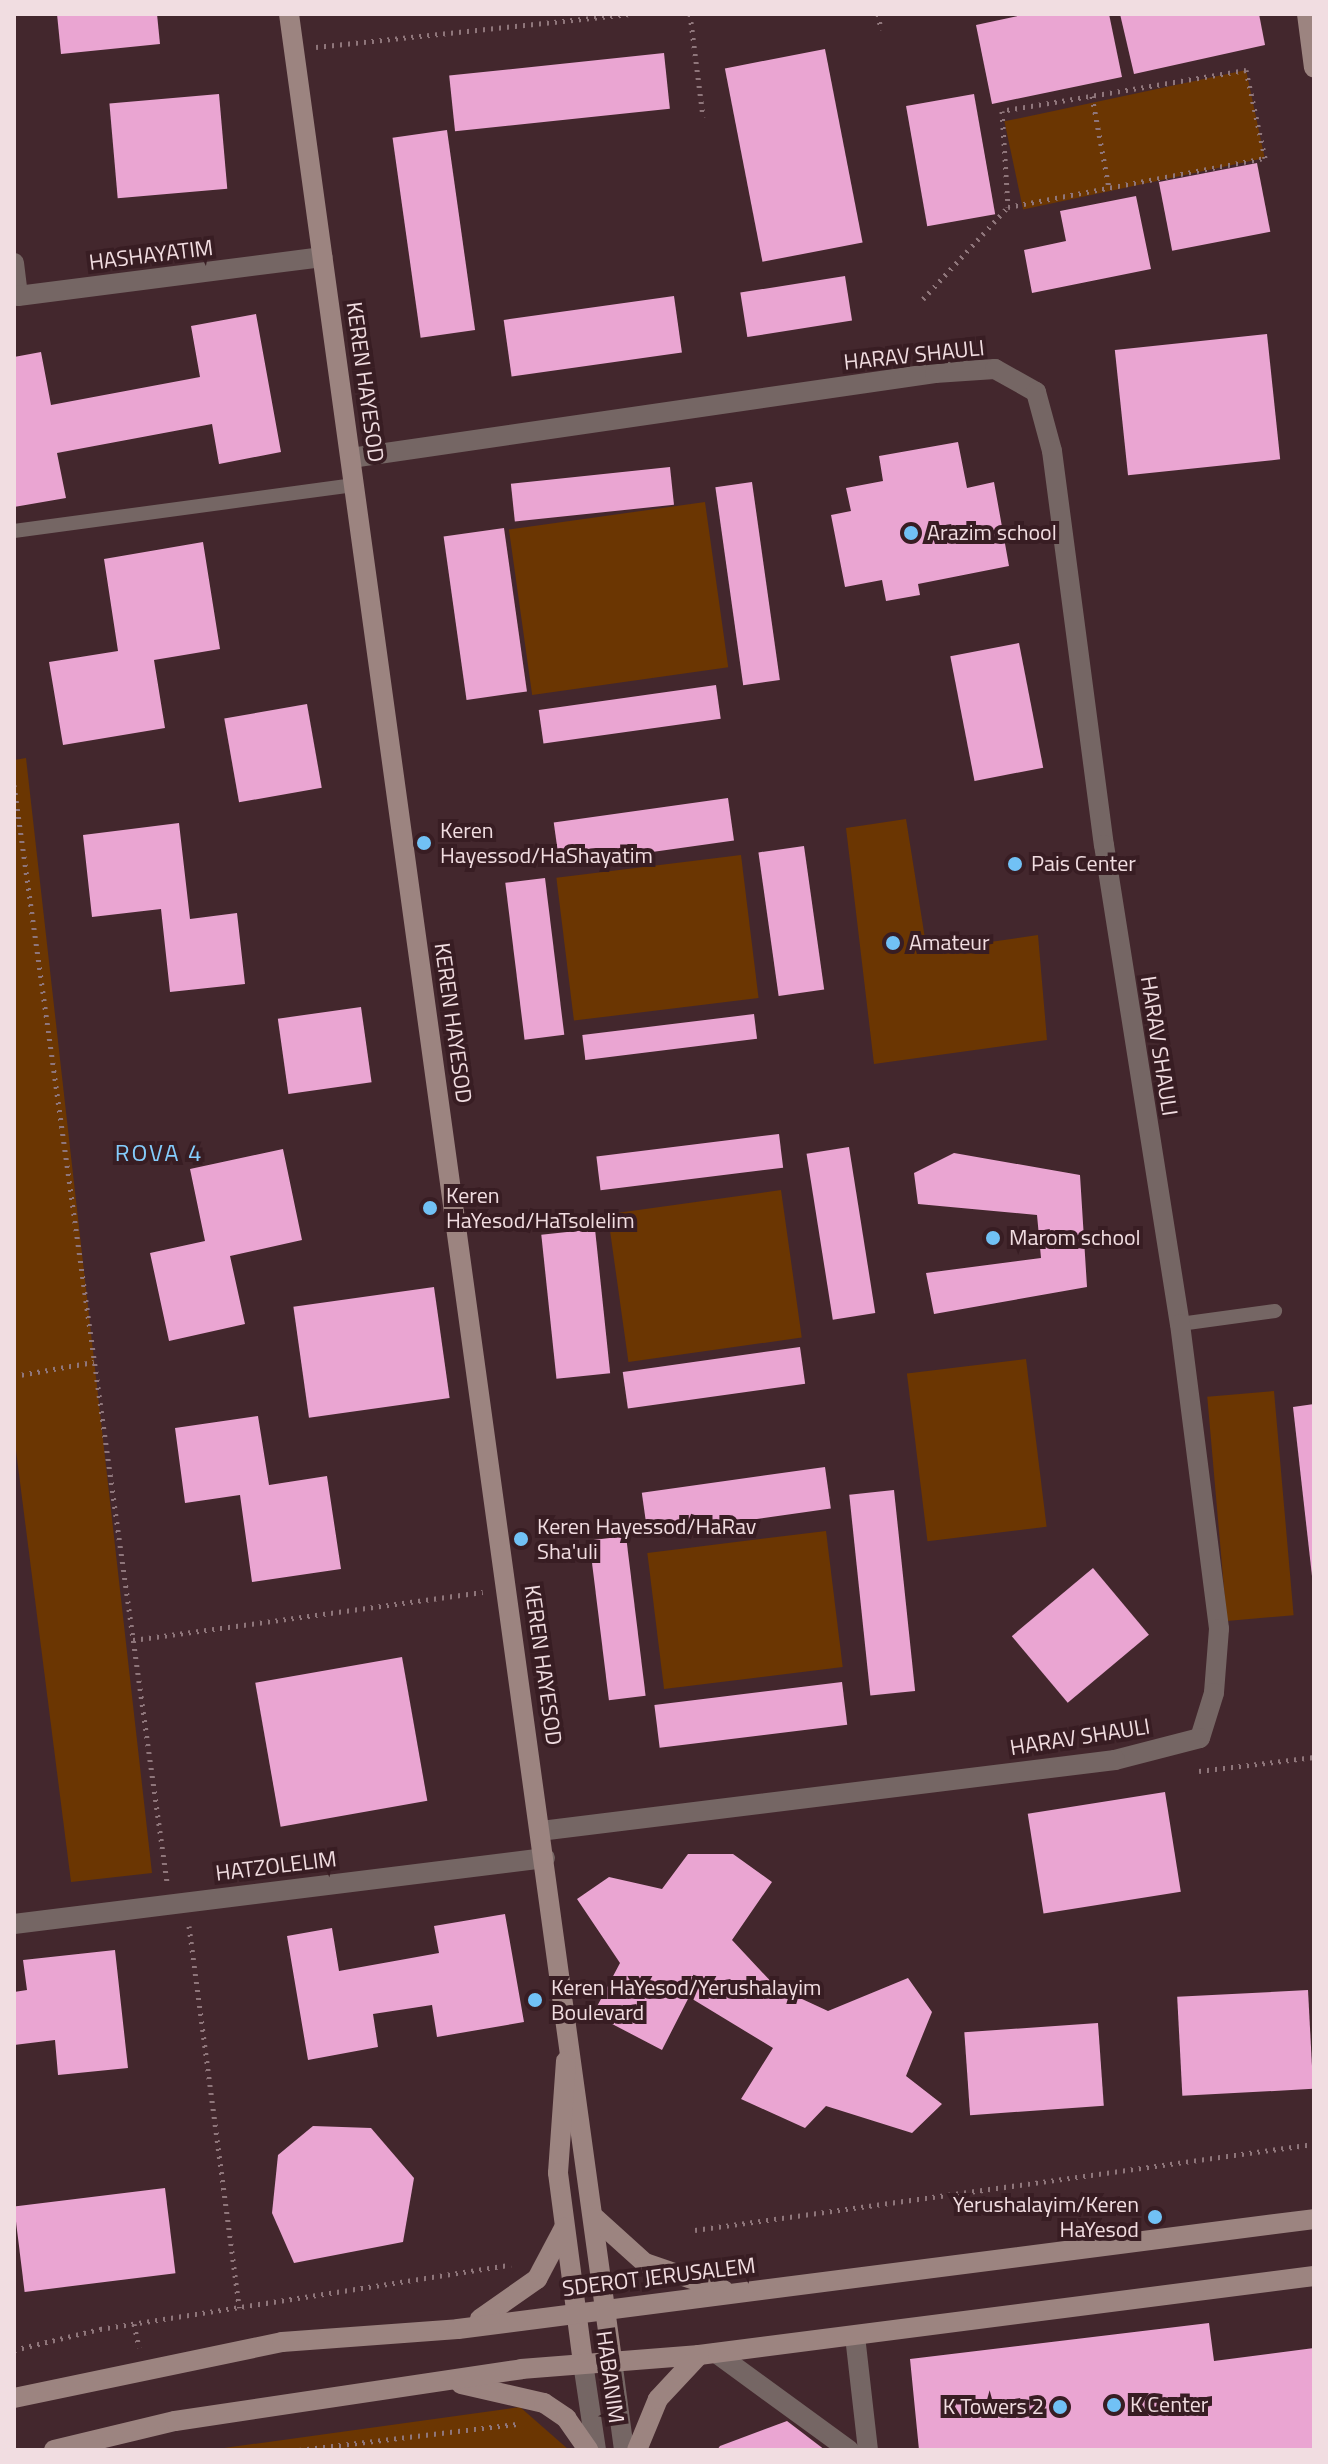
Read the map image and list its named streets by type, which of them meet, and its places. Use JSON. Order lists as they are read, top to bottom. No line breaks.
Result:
{"streets":{"main road":["KEREN HAYESOD","SDEROT JERUSALEM","HABANIM"],"street":["HASHAYATIM","HARAV SHAULI","HATZOLELIM"]},"crossings":[["HASHAYATIM","KEREN HAYESOD"],["HARAV SHAULI","KEREN HAYESOD"],["KEREN HAYESOD","HATZOLELIM"],["KEREN HAYESOD","SDEROT JERUSALEM"],["KEREN HAYESOD","HABANIM"],["SDEROT JERUSALEM","HABANIM"]],"districts":["ROVA 4"],"places":["Arazim school","Keren Hayessod/HaShayatim","Pais Center","Amateur","Keren HaYesod/HaTsolelim","Marom school","Keren Hayessod/HaRav Sha'uli","Keren HaYesod/Yerushalayim Boulevard","Yerushalayim/Keren HaYesod","K Center","K Towers 2"]}
